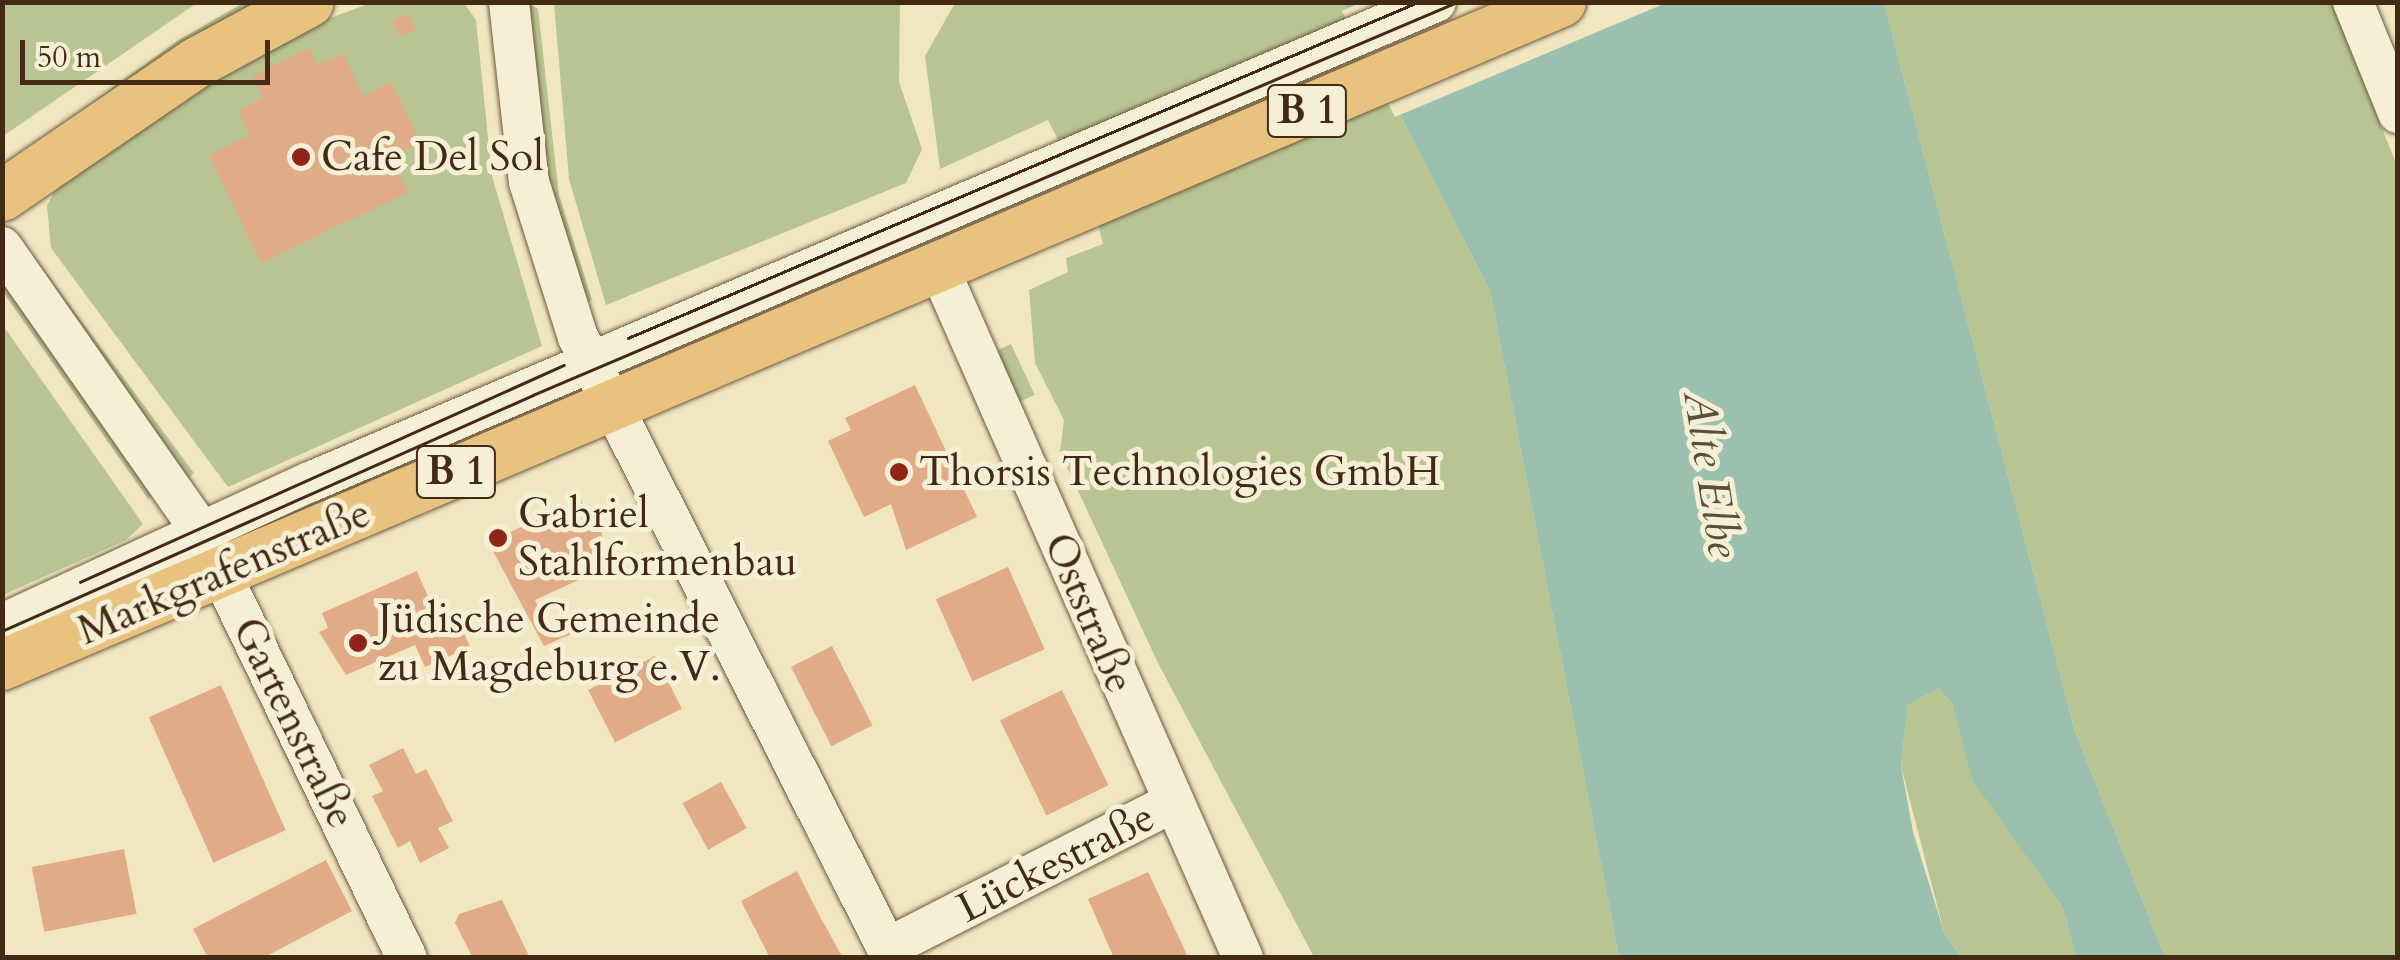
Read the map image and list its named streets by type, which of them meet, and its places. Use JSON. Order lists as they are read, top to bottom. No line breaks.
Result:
{"streets":{"main road":["B 1","Markgrafenstraße"],"street":["Oststraße","Gartenstraße","Lückestraße"]},"crossings":[["B 1","Markgrafenstraße"],["B 1","Oststraße"],["Markgrafenstraße","Gartenstraße"],["Oststraße","Lückestraße"]],"water":["Alte Elbe"],"places":["Cafe Del Sol","Thorsis Technologies GmbH","Gabriel Stahlformenbau","Jüdische Gemeinde zu Magdeburg e.V."],"scale_bar":"50 m"}
